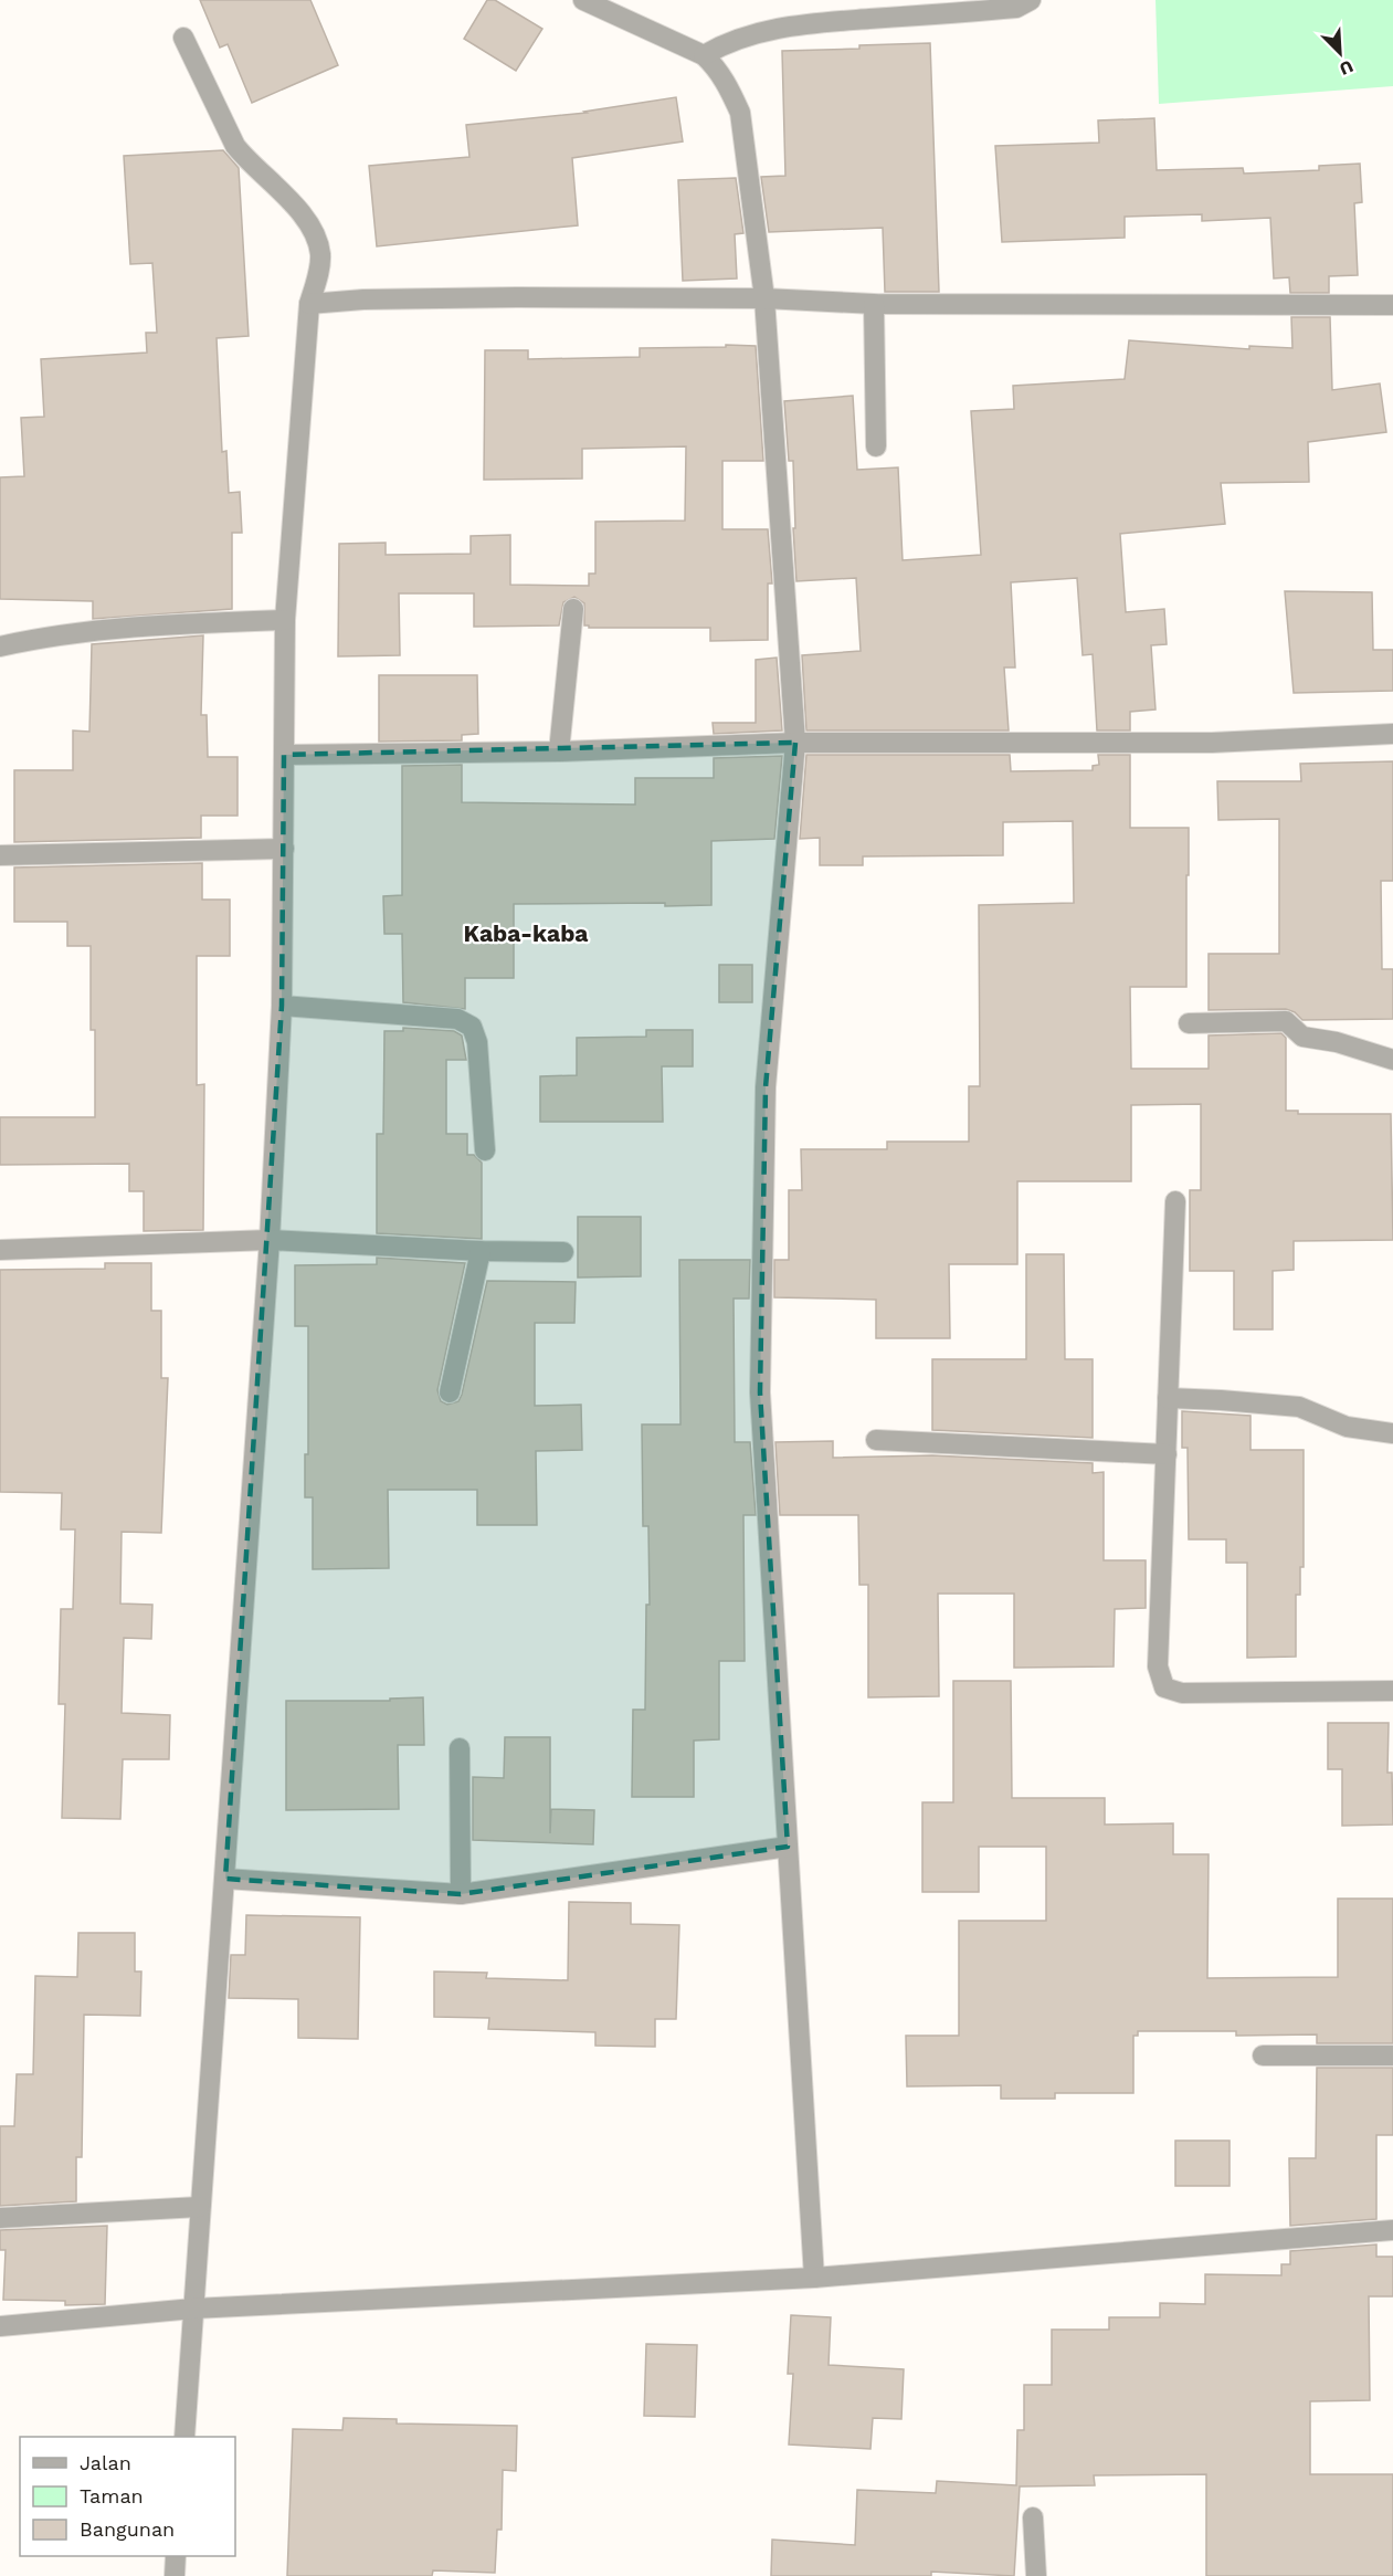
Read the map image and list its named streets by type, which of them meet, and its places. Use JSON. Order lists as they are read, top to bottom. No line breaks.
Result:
{"districts":["Kaba-kaba"],"legend":["Jalan","Taman","Bangunan"],"north":"bottom right"}
